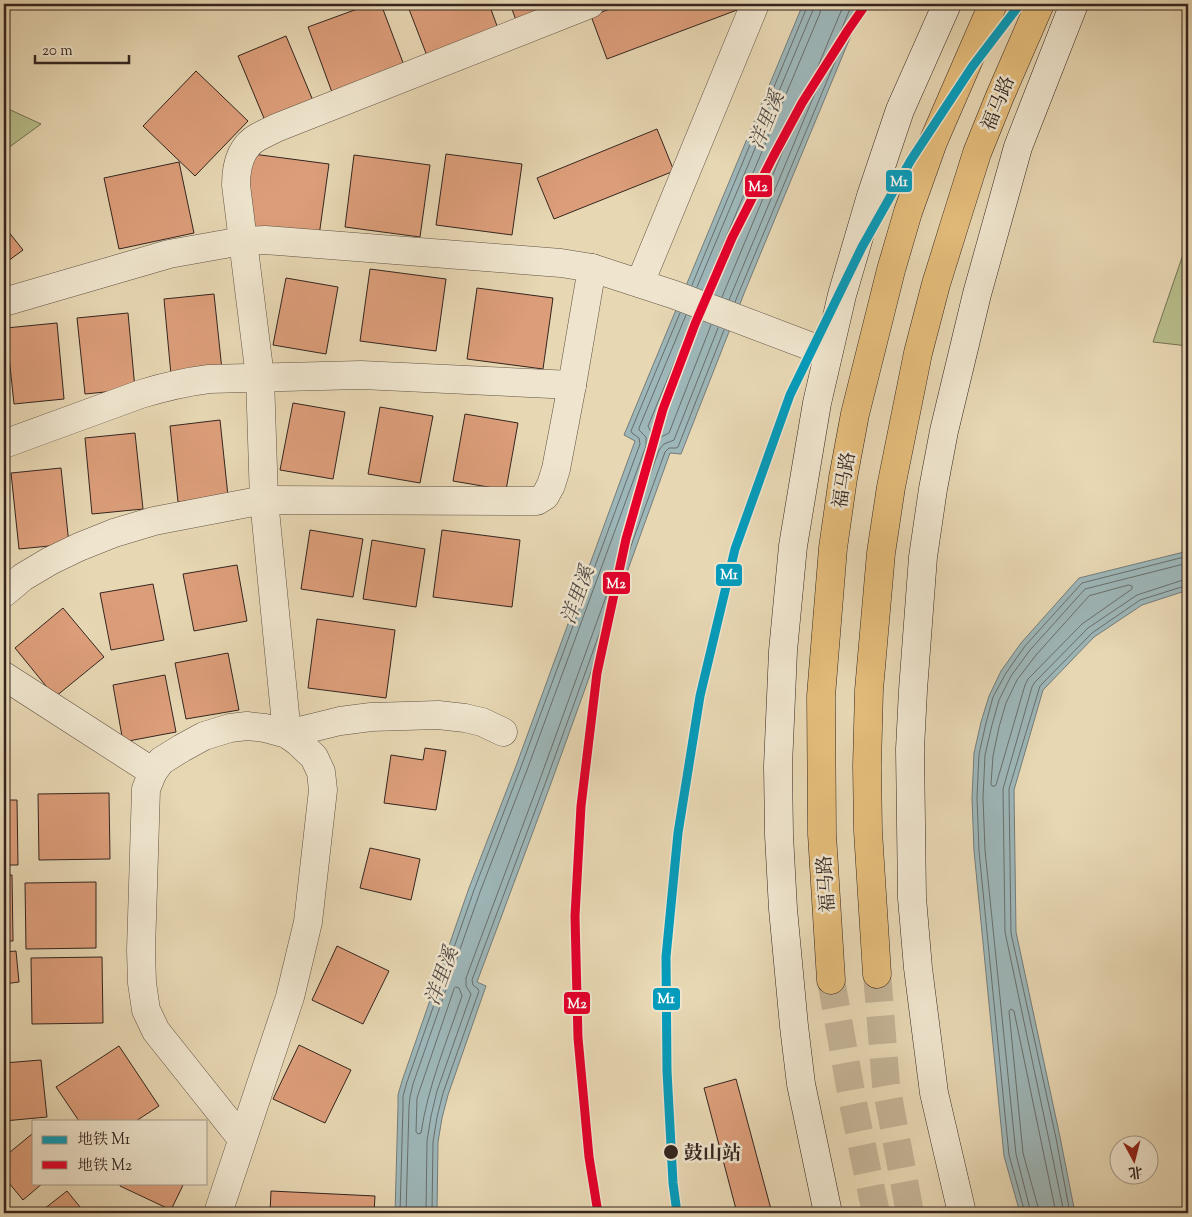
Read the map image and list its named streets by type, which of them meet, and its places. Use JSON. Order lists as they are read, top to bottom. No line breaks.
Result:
{"streets":{"main road":["福马路"]},"water":["洋里溪"],"places":["鼓山站"],"lines":["metro line M1","metro line M2"],"legend":["地铁 M1","地铁 M2"],"scale_bar":"20 m","north":"bottom"}
